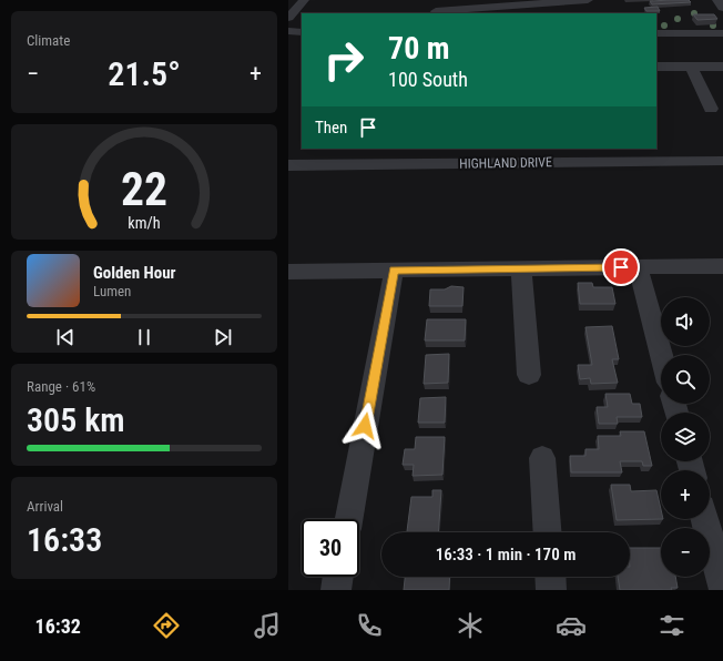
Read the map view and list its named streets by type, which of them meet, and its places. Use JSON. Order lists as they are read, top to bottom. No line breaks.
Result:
{"streets":{"street":["HIGHLAND DRIVE"]},"page":{"tile":["Climate",["Range · 61%","305 km"],["Arrival","16:33"]],"turn":["70 m","100 South"],"heat":["−","21.5°","+"],"then":"Then","song":["Golden Hour","Lumen"],"map_buttons":["+","−"],"limit":"30","trip":"16:33 · 1 min · 170 m","tabs":"16:32","gauge":["22","km/h"]}}
